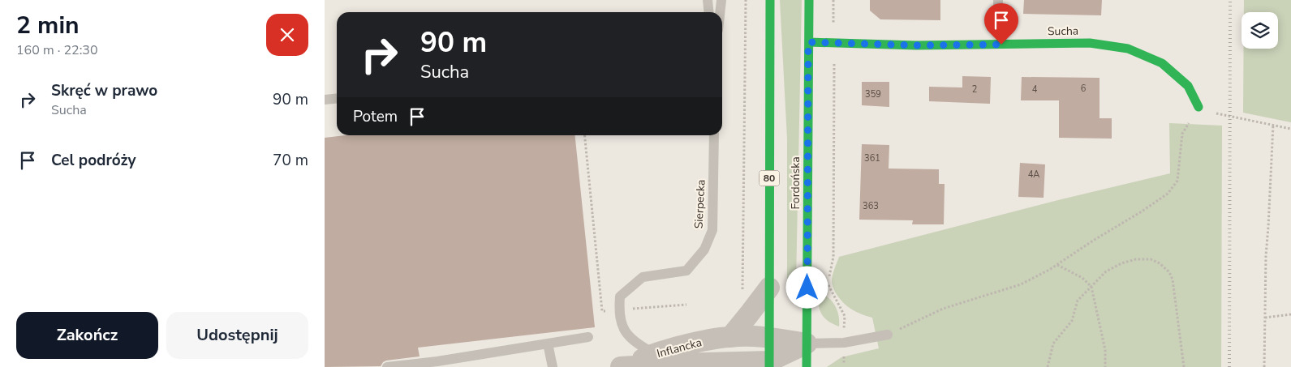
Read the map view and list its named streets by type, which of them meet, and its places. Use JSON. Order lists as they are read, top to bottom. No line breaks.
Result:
{"streets":{"main road":["Sucha","80","Fordońska"],"street":["Inflancka"],"lane":["Sierpecka"]},"crossings":[["Sucha","Fordońska"],["80","Inflancka"],["Fordońska","Inflancka"]],"house_numbers":["6","2","4","359","361","4A","363"],"page":{"heading":["2 min","160 m · 22:30"],"turn":["90 m","Sucha"],"list":[{"name":"Skręć w prawo","note":"Sucha","value":"90 m"},{"name":"Cel podróży","value":"70 m"}],"then":"Potem","buttons":["Zakończ","Udostępnij"]}}
